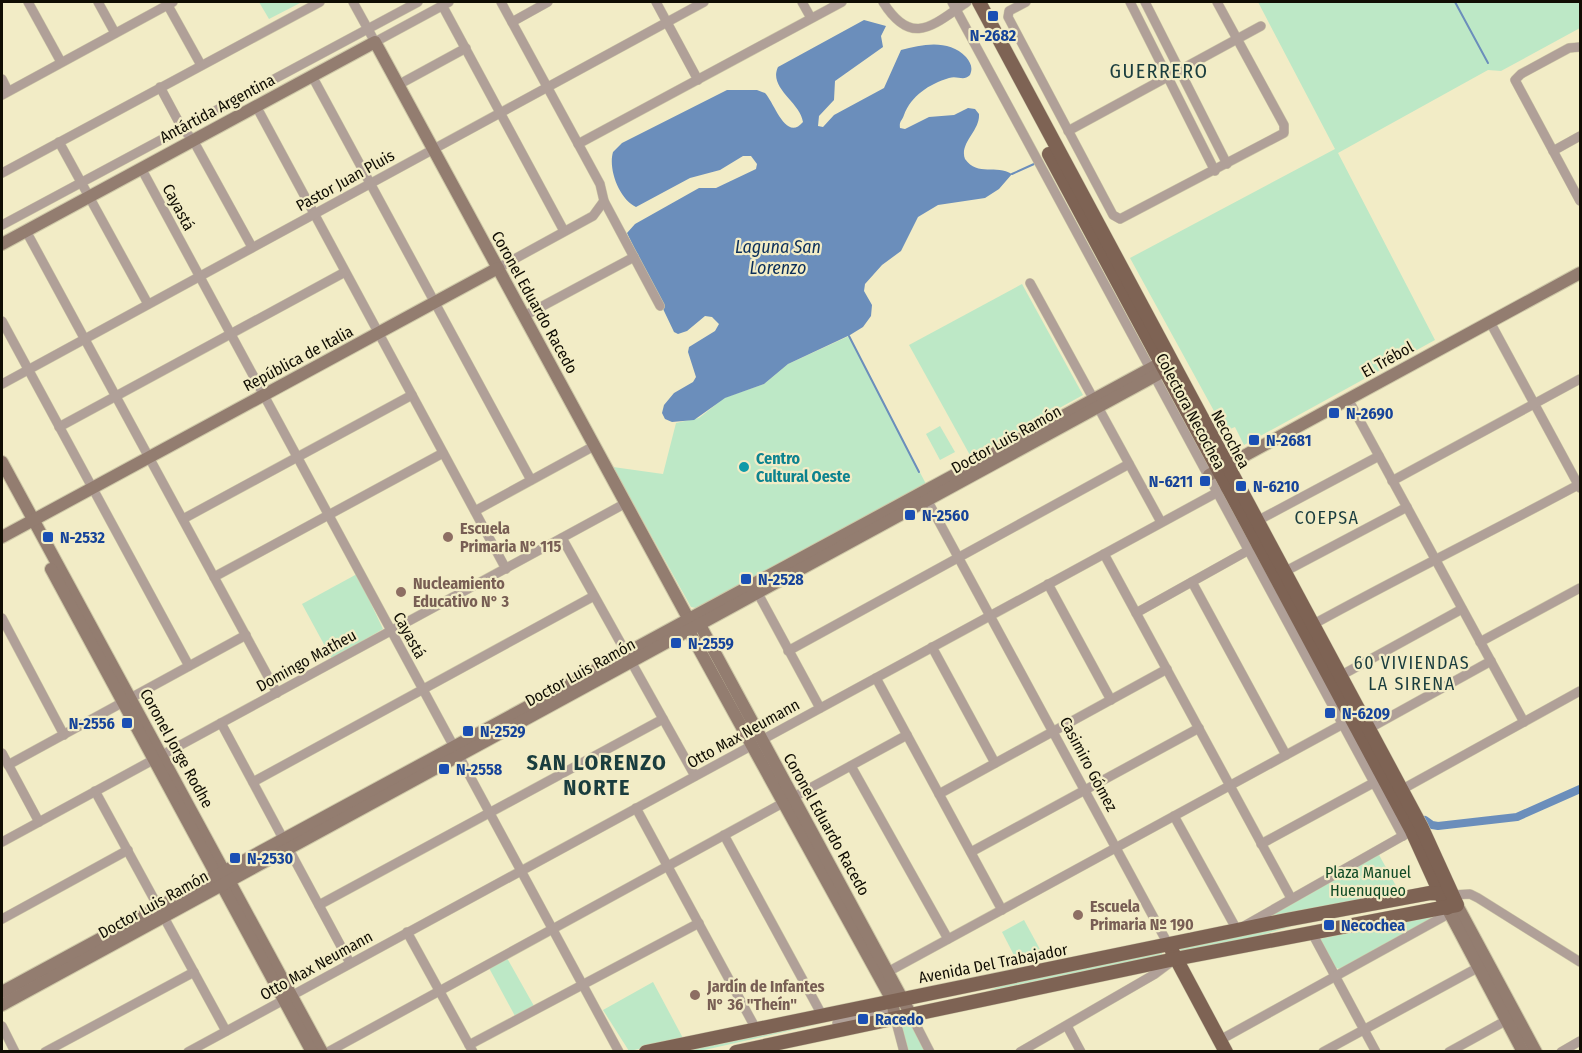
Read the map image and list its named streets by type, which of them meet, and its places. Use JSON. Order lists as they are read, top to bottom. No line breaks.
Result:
{"streets":{"main road":["Antártida Argentina","Coronel Eduardo Racedo","República de Italia","El Trébol","Doctor Luis Ramón","Necochea","Coronel Jorge Rodhe","Casimiro Gómez","Avenida Del Trabajador"],"street":["Pastor Juan Pluis","Cayastá","Colectora Necochea","Domingo Matheu","Otto Max Neumann"]},"crossings":[["Antártida Argentina","Cayastá"],["Antártida Argentina","Coronel Eduardo Racedo"],["Pastor Juan Pluis","Cayastá"],["Pastor Juan Pluis","Coronel Eduardo Racedo"],["Cayastá","República de Italia"],["Cayastá","Doctor Luis Ramón"],["Cayastá","Domingo Matheu"],["Cayastá","Otto Max Neumann"],["Coronel Eduardo Racedo","República de Italia"],["Coronel Eduardo Racedo","Doctor Luis Ramón"],["Coronel Eduardo Racedo","Domingo Matheu"],["Coronel Eduardo Racedo","Otto Max Neumann"],["Coronel Eduardo Racedo","Avenida Del Trabajador"],["República de Italia","Coronel Jorge Rodhe"],["El Trébol","Colectora Necochea"],["El Trébol","Necochea"],["Colectora Necochea","Doctor Luis Ramón"],["Colectora Necochea","Necochea"],["Colectora Necochea","Otto Max Neumann"],["Doctor Luis Ramón","Necochea"],["Doctor Luis Ramón","Coronel Jorge Rodhe"],["Doctor Luis Ramón","Casimiro Gómez"],["Necochea","Avenida Del Trabajador"],["Domingo Matheu","Coronel Jorge Rodhe"],["Otto Max Neumann","Coronel Jorge Rodhe"],["Otto Max Neumann","Casimiro Gómez"],["Casimiro Gómez","Avenida Del Trabajador"]],"districts":["GUERRERO","COEPSA","60 VIVIENDAS LA SIRENA","SAN LORENZO NORTE"],"water":["Laguna San Lorenzo"],"parks":["Plaza Manuel Huenuqueo"],"places":{"transit":["N-2682","N-2690","N-2681","N-6211","N-6210","N-2560","N-2532","N-2528","N-2559","N-6209","N-2556","N-2529","N-2558","N-2530","Necochea","Racedo"],"other":["Centro Cultural Oeste","Escuela Primaria N° 115","Nucleamiento Educativo N° 3","Escuela Primaria Nº 190","Jardín de Infantes N° 36 \"Theín\""]}}
